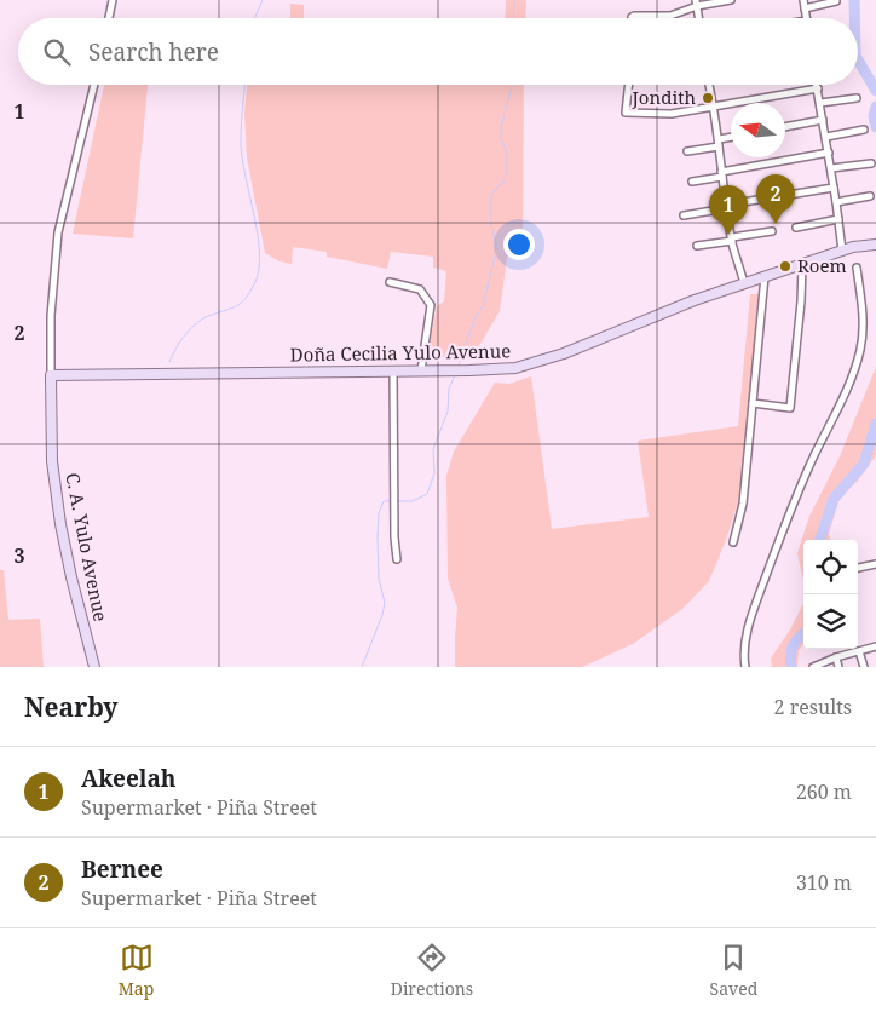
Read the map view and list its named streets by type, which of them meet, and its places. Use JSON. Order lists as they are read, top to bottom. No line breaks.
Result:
{"streets":{"main road":["Doña Cecilia Yulo Avenue","C. A. Yulo Avenue"]},"crossings":[["Doña Cecilia Yulo Avenue","C. A. Yulo Avenue"]],"places":["Jondith","Roem"],"north":"left","page":{"search":"Search here","pins":["2","1"],"heading":["Nearby","2 results"],"list":[{"mark":"1","name":"Akeelah","note":"Supermarket · Piña Street","value":"260 m"},{"mark":"2","name":"Bernee","note":"Supermarket · Piña Street","value":"310 m"}],"nav":["Map","Directions","Saved"]},"grid":{"rows":["1","2","3"]}}
